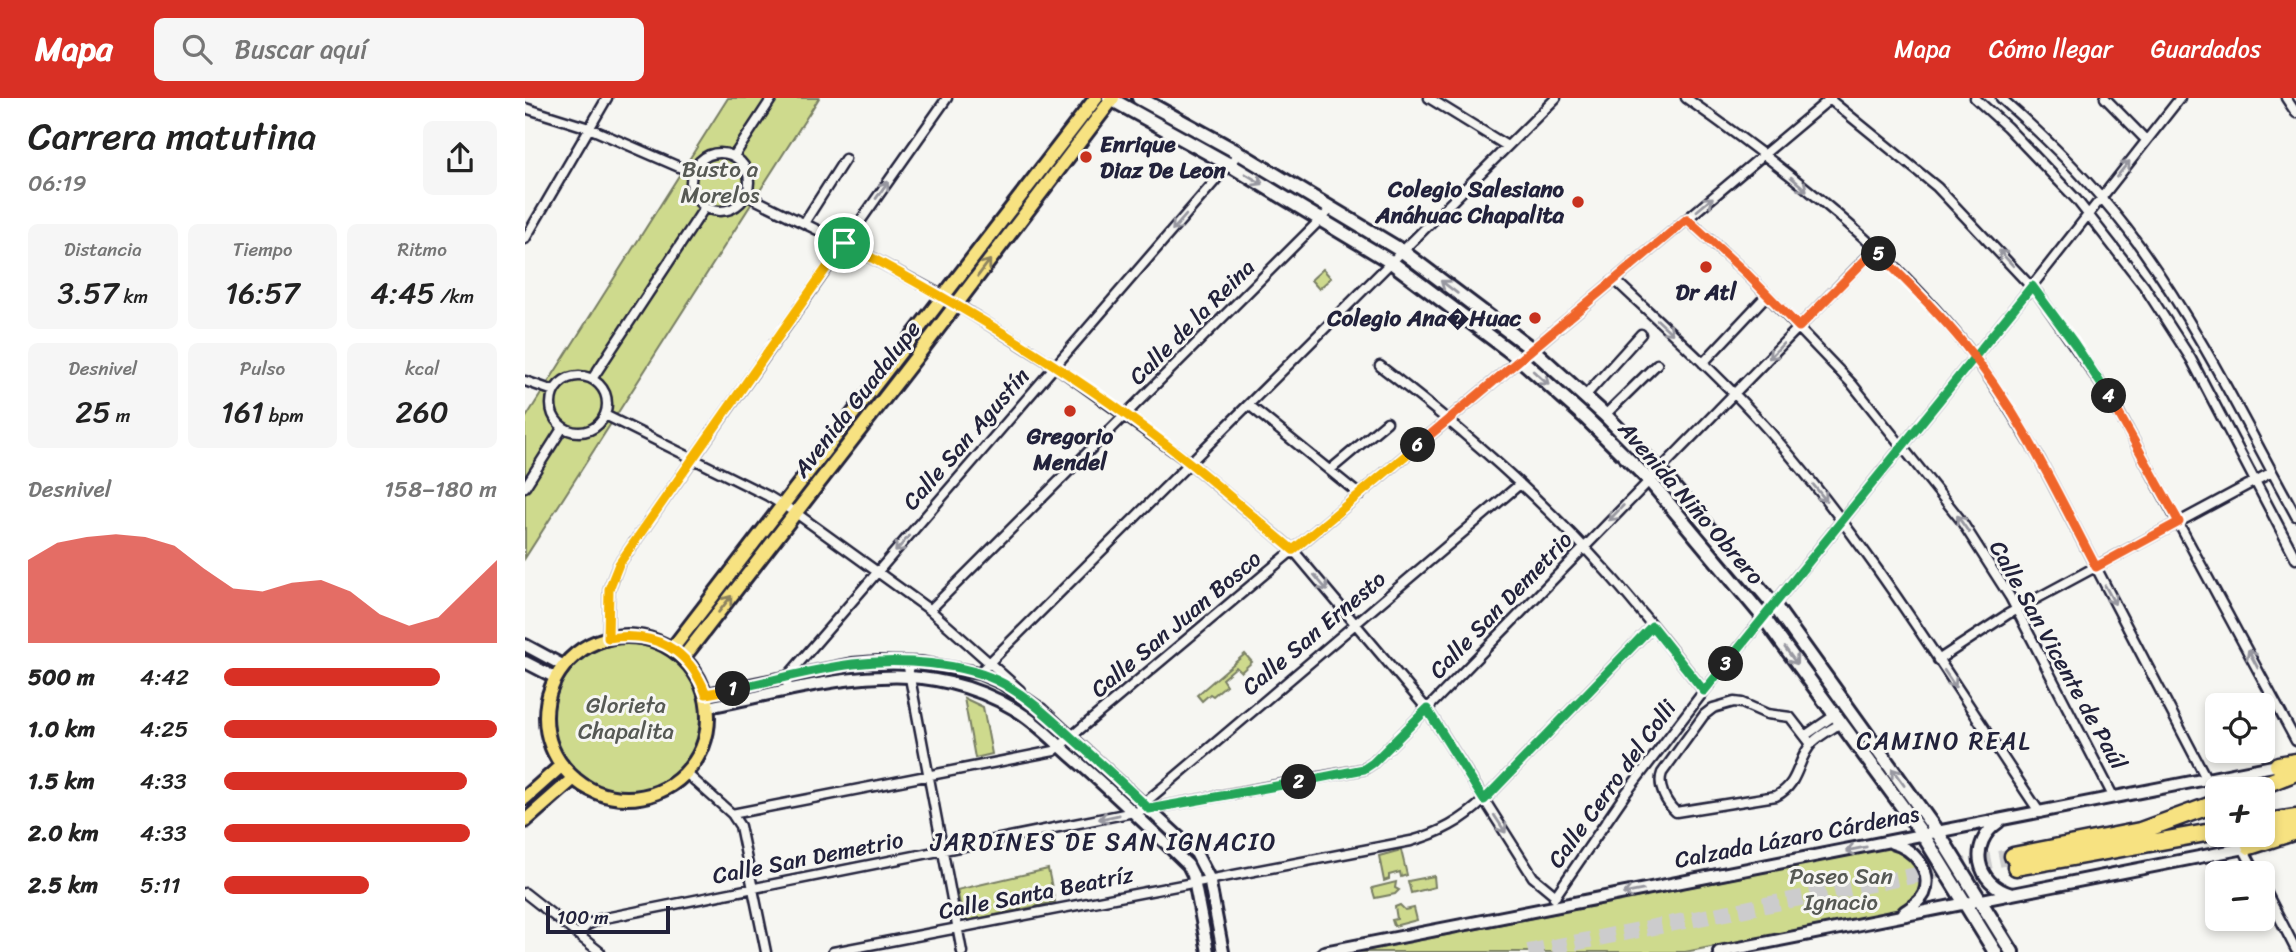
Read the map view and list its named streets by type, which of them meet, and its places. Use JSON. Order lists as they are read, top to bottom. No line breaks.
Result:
{"streets":{"main road":["Avenida Guadalupe","Avenida Niño Obrero"],"street":["Calle de la Reina","Calle San Agustín","Calle San Demetrio","Calle San Juan Bosco","Calle San Ernesto","Calle San Vicente de Paúl","Calle Cerro del Colli","Calzada Lázaro Cárdenas","Calle Santa Beatríz"]},"crossings":[["Calle de la Reina","Avenida Niño Obrero"],["Avenida Guadalupe","Avenida Niño Obrero"],["Calle San Agustín","Avenida Niño Obrero"],["Avenida Niño Obrero","Calle San Demetrio"],["Avenida Niño Obrero","Calle San Juan Bosco"],["Avenida Niño Obrero","Calle Cerro del Colli"],["Avenida Niño Obrero","Calzada Lázaro Cárdenas"],["Calle San Demetrio","Calle San Ernesto"],["Calle San Demetrio","Calle San Vicente de Paúl"],["Calle San Juan Bosco","Calle San Vicente de Paúl"],["Calle San Vicente de Paúl","Calle Cerro del Colli"],["Calle San Vicente de Paúl","Calzada Lázaro Cárdenas"],["Calle Cerro del Colli","Calzada Lázaro Cárdenas"]],"one_way":["Calle San Agustín"],"districts":["CAMINO REAL","JARDINES DE SAN IGNACIO"],"parks":["Busto a Morelos","Glorieta Chapalita","Paseo San Ignacio"],"places":["Enrique Diaz De Leon","Colegio Salesiano Anáhuac Chapalita","Dr Atl","Colegio Ana�Huac","Gregorio Mendel"],"scale_bar":"100 m","page":{"header":"Mapa","search":"Buscar aquí","nav":["Mapa","Cómo llegar","Guardados"],"heading":["Carrera matutina","06:19"],"stats":[["Distancia","3.57 km"],["Tiempo","16:57"],["Ritmo","4:45 /km"],["Desnivel","25 m"],["Pulso","161 bpm"],["kcal","260"]],"pins":["5","4","6","3","1","2"],"chart":["Desnivel","158–180 m"],"list":[{"name":"500 m","note":"4:42"},{"name":"1.0 km","note":"4:25"},{"name":"1.5 km","note":"4:33"},{"name":"2.0 km","note":"4:33"},{"name":"2.5 km","note":"5:11"}],"map_buttons":["+","−"],"scale":"100 m"}}
